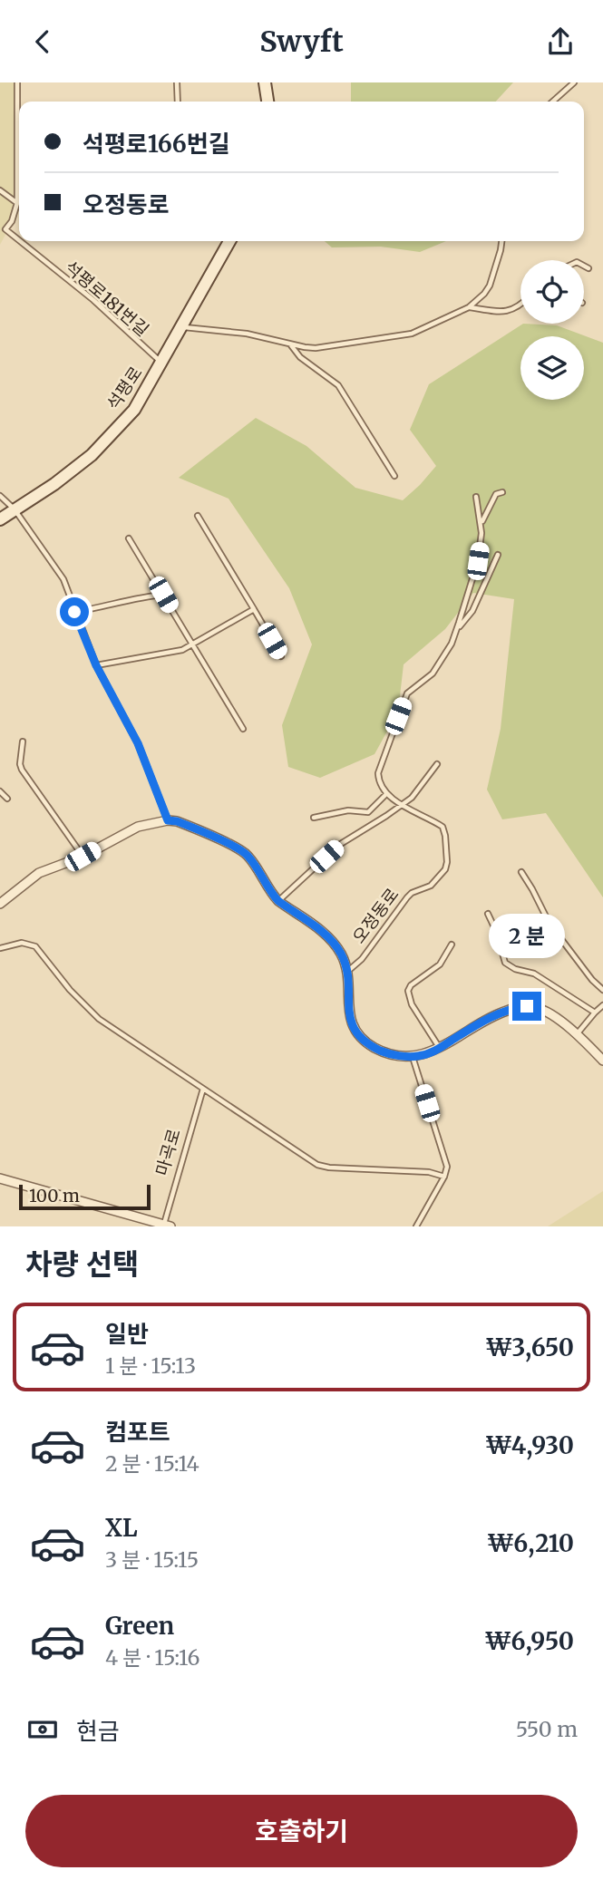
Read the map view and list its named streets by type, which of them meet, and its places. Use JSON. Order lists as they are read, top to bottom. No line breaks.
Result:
{"streets":{"street":["석평로","오정동로","마곡로"],"lane":["석평로181번길"]},"crossings":[["석평로181번길","석평로"]],"scale_bar":"100 m","page":{"header":"Swyft","banner":["석평로166번길","오정동로"],"bubble":"2 분","scale":"100 m","heading":"차량 선택","list":[{"name":"일반","note":"1 분 · 15:13","value":"₩3,650"},{"name":"컴포트","note":"2 분 · 15:14","value":"₩4,930"},{"name":"XL","note":"3 분 · 15:15","value":"₩6,210"},{"name":"Green","note":"4 분 · 15:16","value":"₩6,950"}],"pay":["현금","550 m"],"buttons":"호출하기"}}
